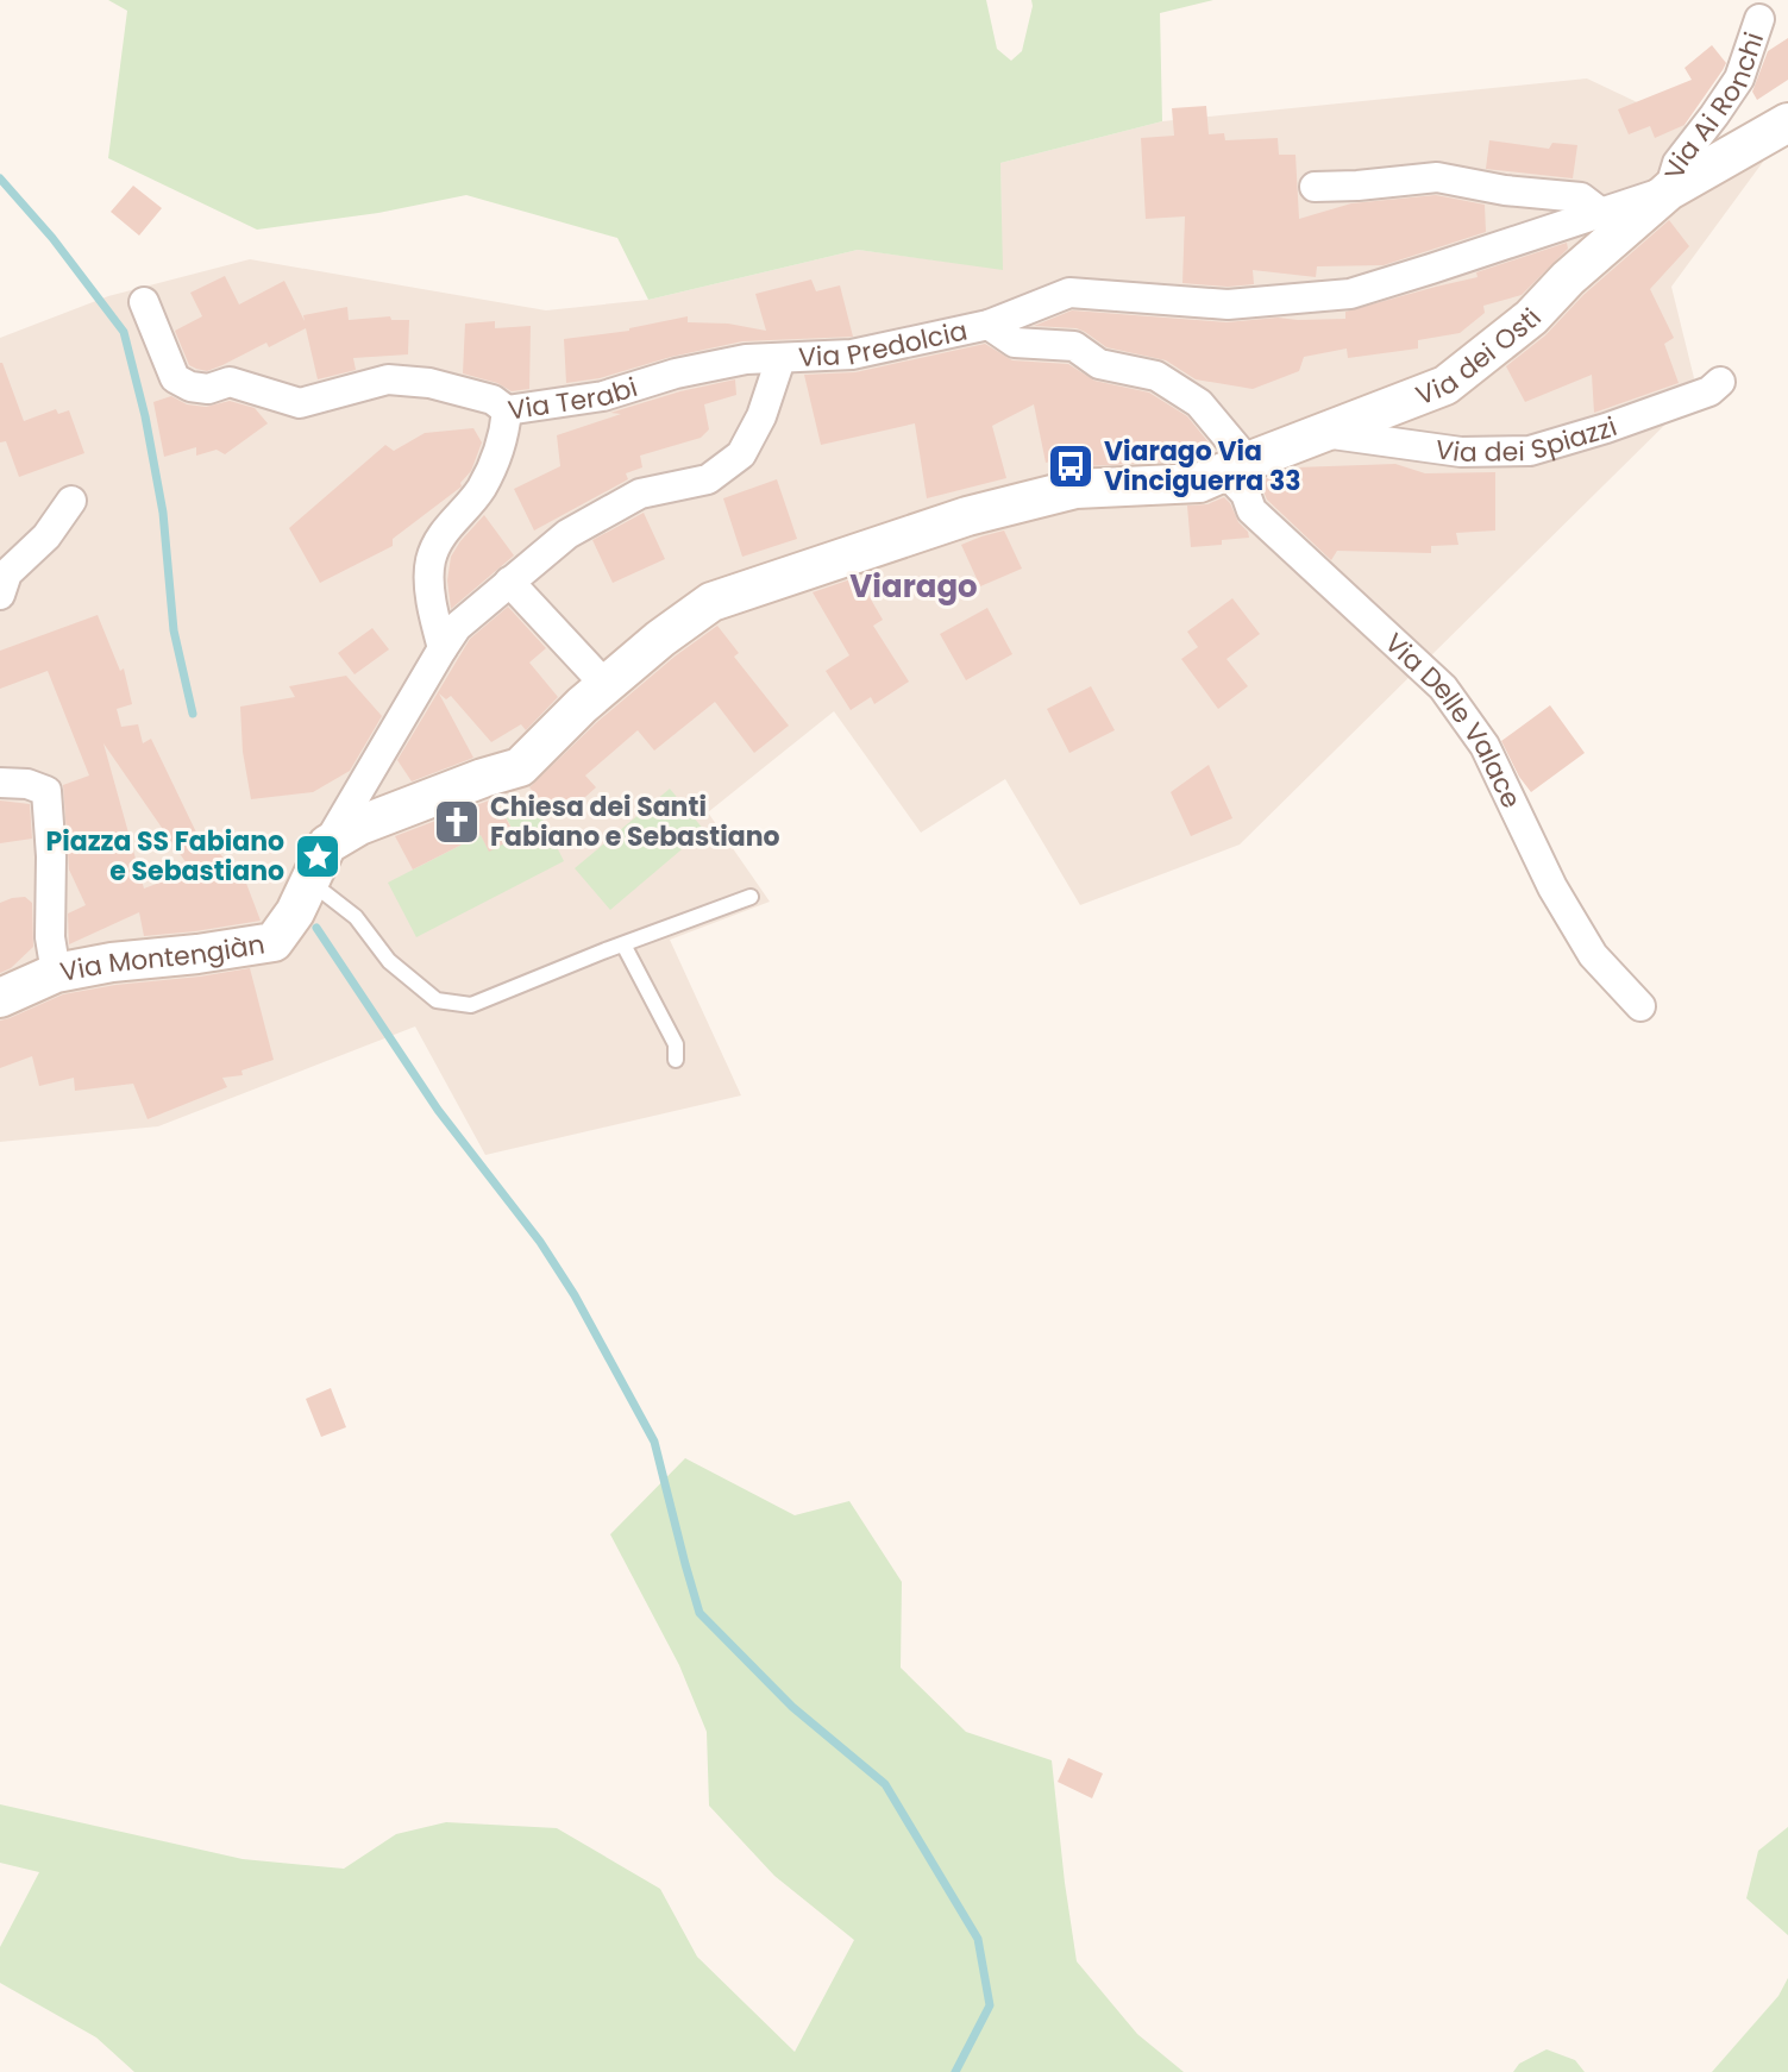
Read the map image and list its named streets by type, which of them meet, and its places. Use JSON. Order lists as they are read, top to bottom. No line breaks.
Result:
{"streets":{"street":["Via Ai Ronchi","Via Predolcia","Via dei Osti","Via Terabi","Via dei Spiazzi","Via Delle Valace","Via Montengiàn"]},"crossings":[["Via Ai Ronchi","Via Predolcia"],["Via Ai Ronchi","Via dei Osti"],["Via Predolcia","Via dei Osti"],["Via Predolcia","Via Terabi"],["Via Predolcia","Via Delle Valace"],["Via Predolcia","Via Montengiàn"],["Via dei Osti","Via dei Spiazzi"],["Via dei Osti","Via Delle Valace"],["Via dei Osti","Via Montengiàn"]],"districts":["Viarago"],"places":{"bus stop":["Viarago Via Vinciguerra 33"],"church":["Chiesa dei Santi Fabiano e Sebastiano"],"place":["Piazza SS Fabiano e Sebastiano"]}}
